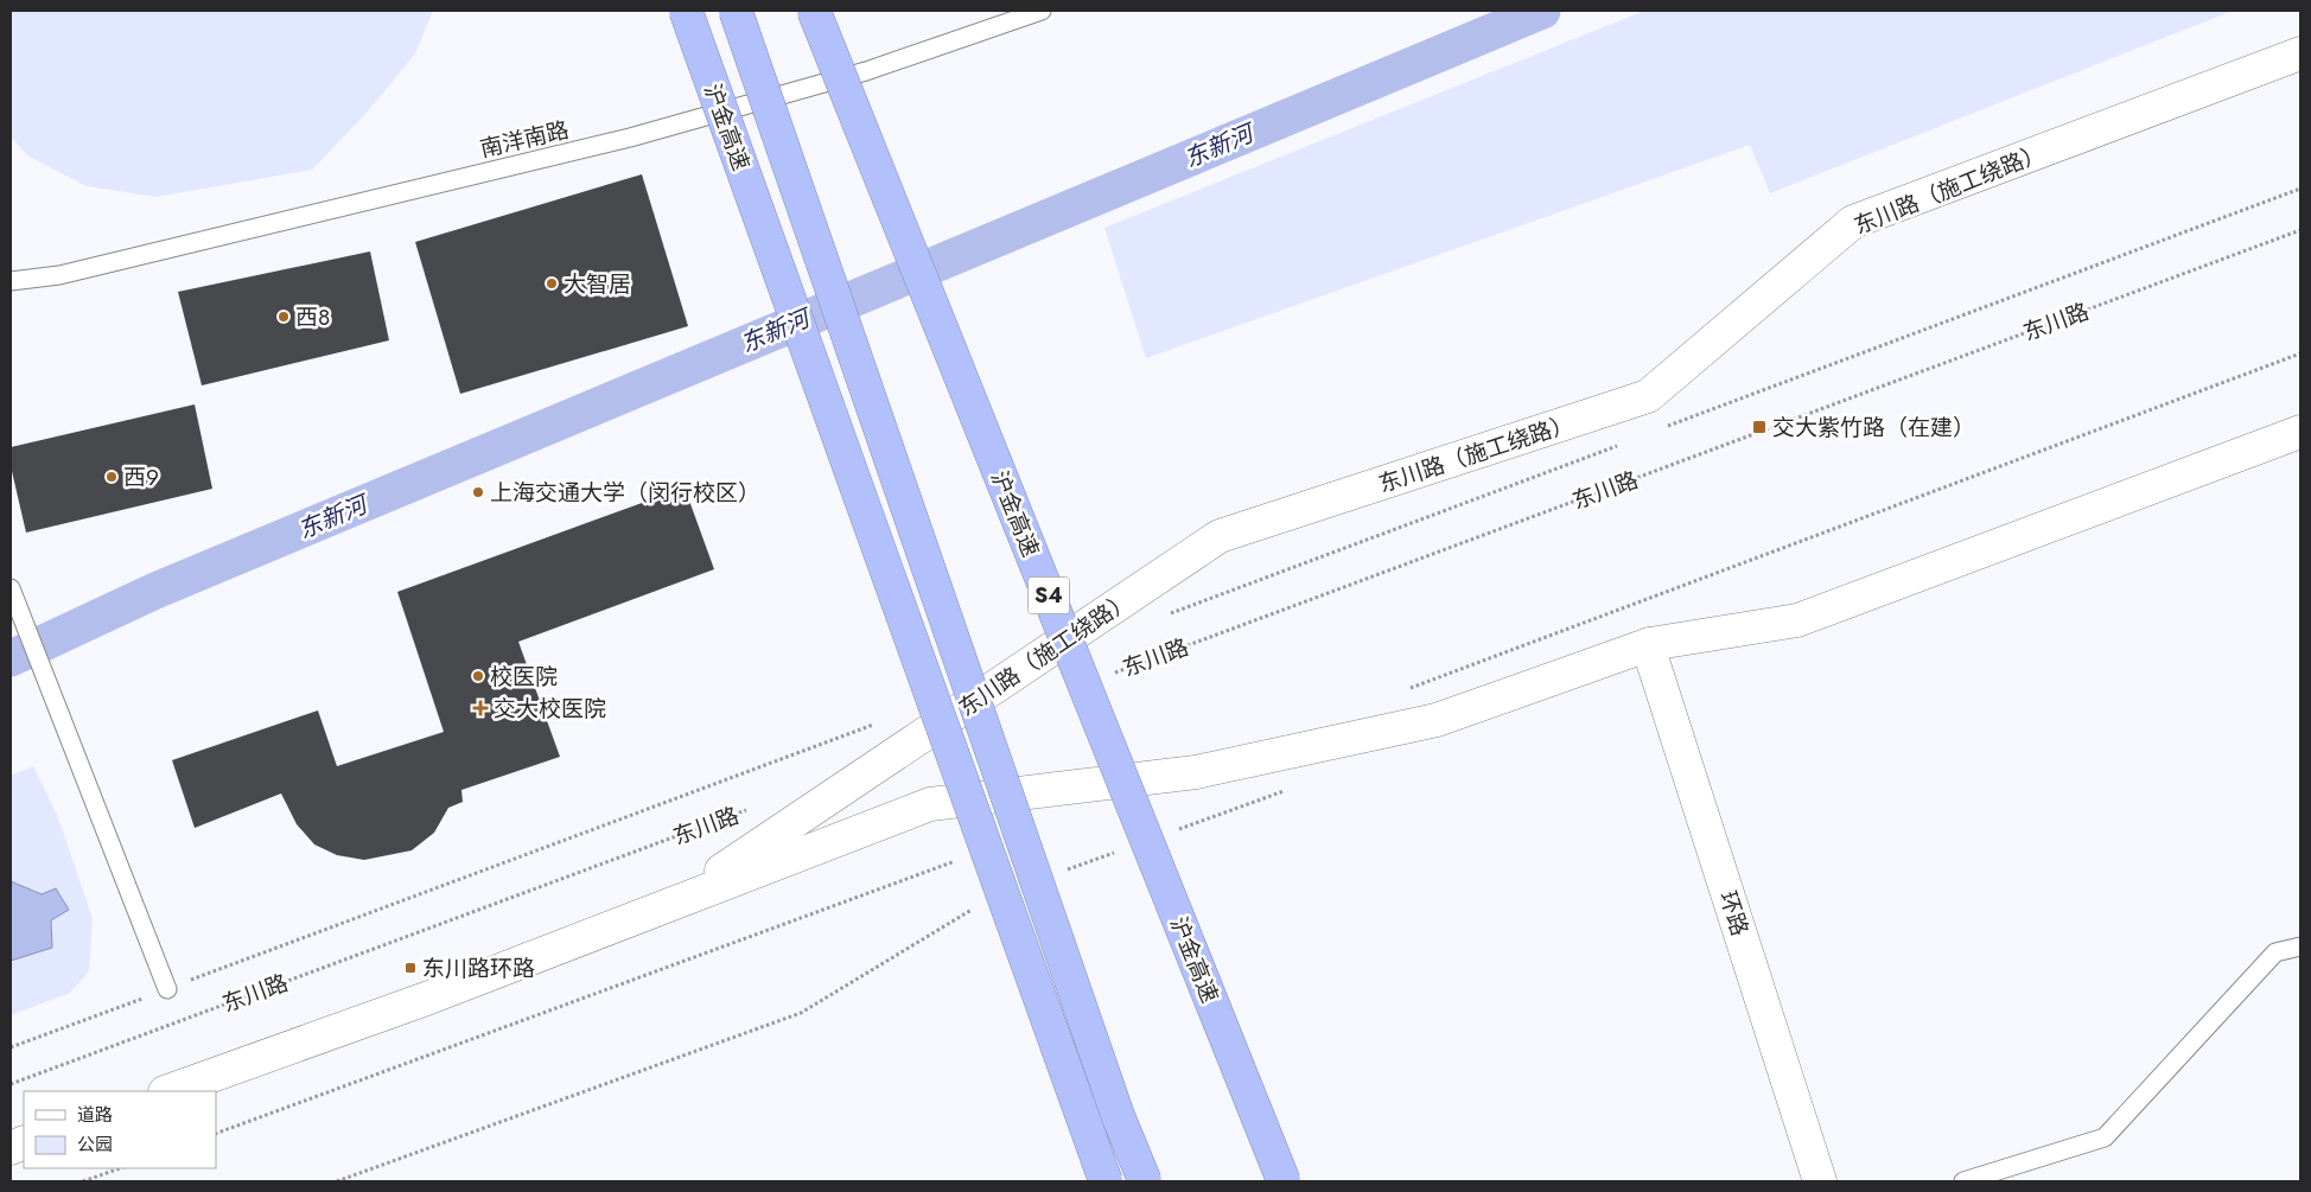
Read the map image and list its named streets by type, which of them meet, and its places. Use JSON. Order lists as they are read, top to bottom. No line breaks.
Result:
{"streets":{"highway":["沪金高速","S4"],"main road":["东川路（施工绕路）","环路"],"lane":["南洋南路"],"path":["东川路"]},"water":["东新河"],"places":{"other":["大智居","西8","西9","上海交通大学（闵行校区）","校医院"],"transit":["交大紫竹路（在建）","东川路环路"],"health":["交大校医院"]},"legend":["道路","公园"]}
